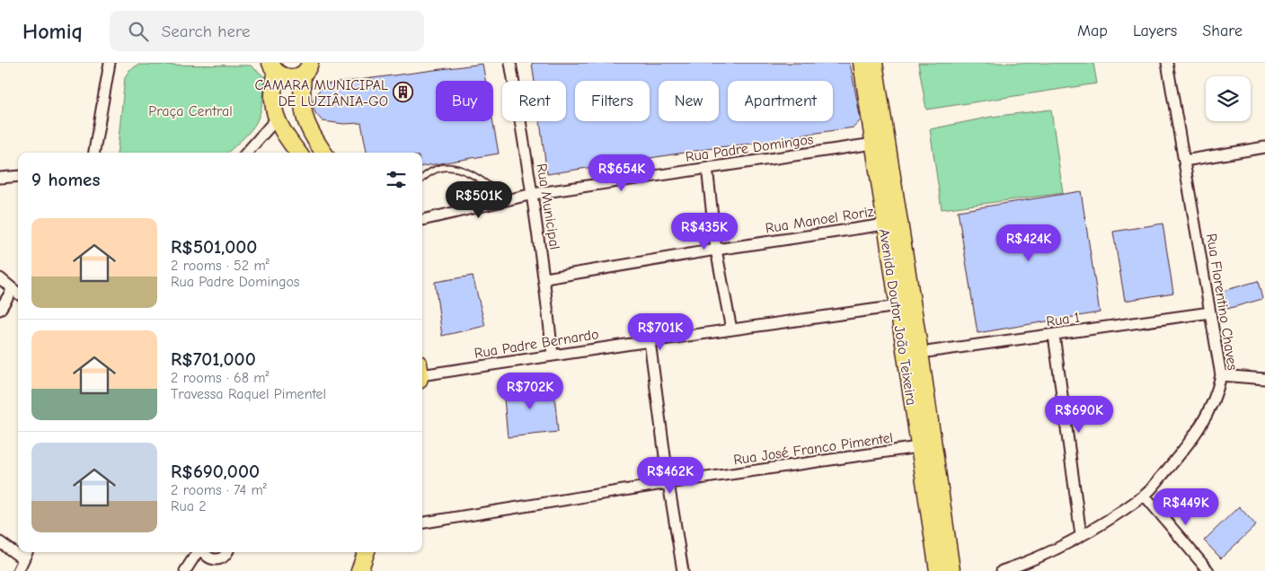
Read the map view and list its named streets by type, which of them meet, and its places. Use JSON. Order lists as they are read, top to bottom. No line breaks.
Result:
{"streets":{"main road":["Avenida Doutor João Teixeira"],"street":["Rua Padre Domingos","Rua Municipal","Rua Manoel Roriz","Rua Florentino Chaves","Rua 1","Rua Padre Bernardo","Rua José Franco Pimentel"]},"crossings":[["Rua Padre Domingos","Rua Municipal"],["Rua Padre Domingos","Avenida Doutor João Teixeira"],["Rua Municipal","Rua Manoel Roriz"],["Rua Municipal","Rua Padre Bernardo"],["Rua Manoel Roriz","Avenida Doutor João Teixeira"],["Rua Florentino Chaves","Rua 1"],["Avenida Doutor João Teixeira","Rua 1"],["Avenida Doutor João Teixeira","Rua Padre Bernardo"],["Avenida Doutor João Teixeira","Rua José Franco Pimentel"]],"parks":["Praça Central"],"places":{"building":["CAMARA MUNICIPAL DE LUZIÂNIA-GO"]},"page":{"header":"Homiq","search":"Search here","nav":["Map","Layers","Share"],"chip":["Buy","Rent","Filters","New","Apartment"],"heading":"9 homes","price":["R$654K","R$501K","R$435K","R$424K","R$701K","R$702K","R$690K","R$462K","R$449K"],"list":[{"name":"R$501,000","note":"2 rooms · 52 m² · Rua Padre Domingos"},{"name":"R$701,000","note":"2 rooms · 68 m² · Travessa Raquel Pimentel"},{"name":"R$690,000","note":"2 rooms · 74 m² · Rua 2"}]}}
